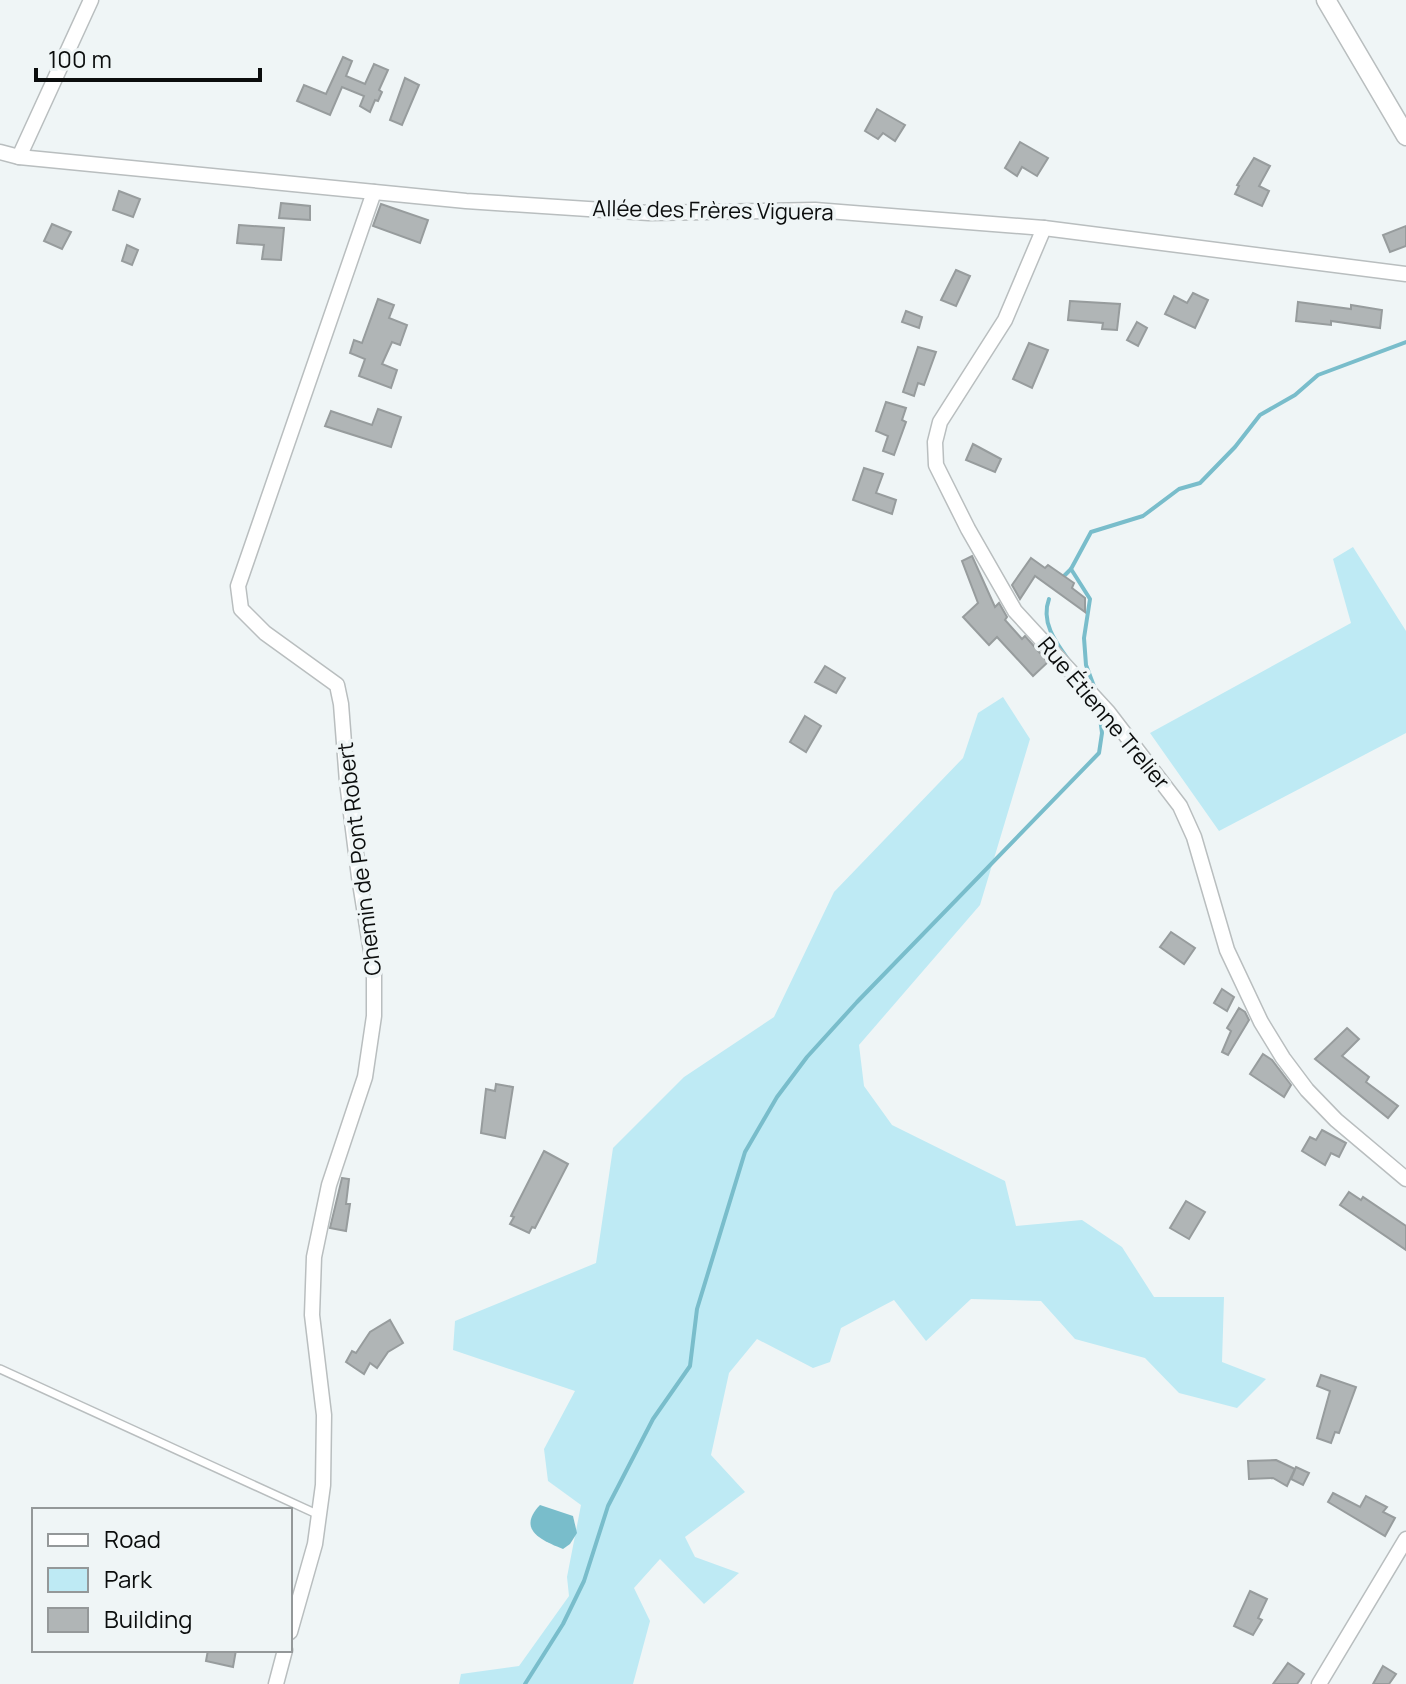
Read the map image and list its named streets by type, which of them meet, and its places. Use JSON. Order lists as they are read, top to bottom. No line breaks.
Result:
{"streets":{"street":["Allée des Frères Viguera","Rue Étienne Trelier","Chemin de Pont Robert"]},"crossings":[["Allée des Frères Viguera","Rue Étienne Trelier"],["Allée des Frères Viguera","Chemin de Pont Robert"]],"legend":["Road","Park","Building"],"scale_bar":"100 m"}
